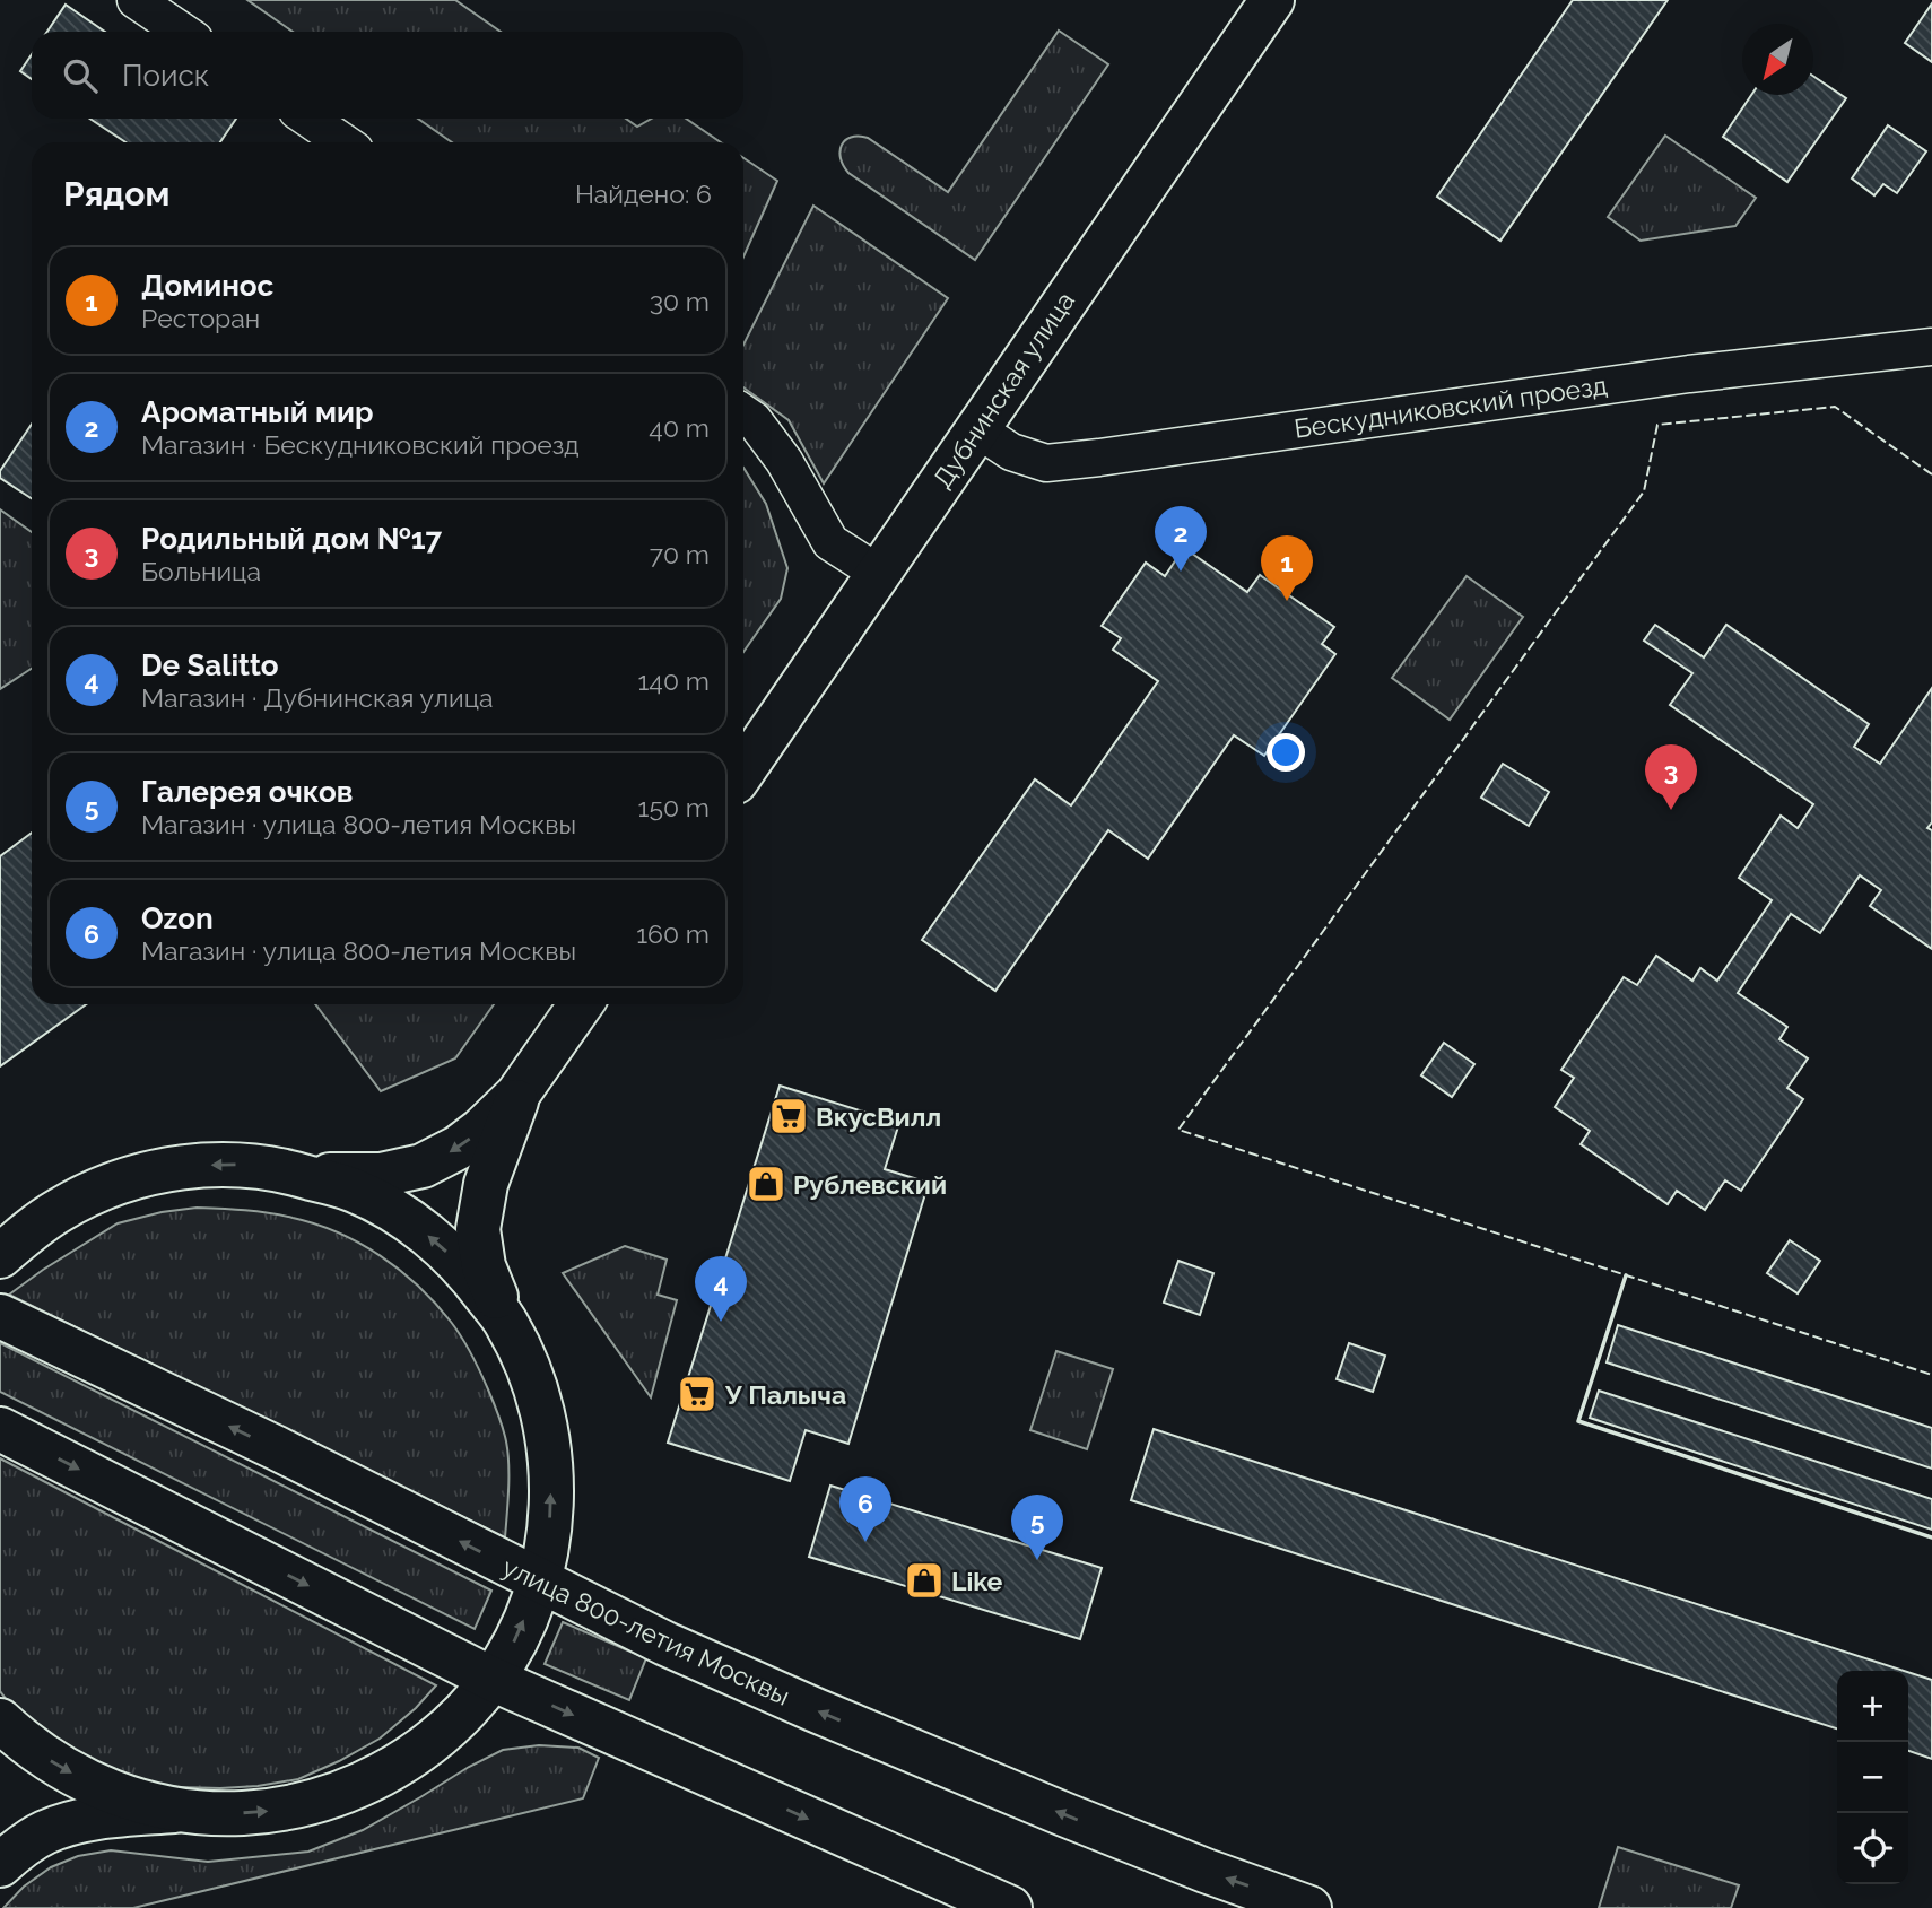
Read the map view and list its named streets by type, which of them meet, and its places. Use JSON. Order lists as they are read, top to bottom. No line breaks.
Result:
{"streets":{"main road":["Дубнинская улица","улица 800-летия Москвы"],"street":["Бескудниковский проезд"]},"crossings":[["Дубнинская улица","Бескудниковский проезд"]],"places":{"supermarket":["ВкусВилл","У Палыча"],"shop":["Рублевский","Like"]},"north":"bottom left","page":{"search":"Поиск","heading":["Рядом","Найдено: 6"],"list":[{"mark":"1","name":"Доминос","note":"Ресторан","value":"30 m"},{"mark":"2","name":"Ароматный мир","note":"Магазин · Бескудниковский проезд","value":"40 m"},{"mark":"3","name":"Родильный дом №17","note":"Больница","value":"70 m"},{"mark":"4","name":"De Salitto","note":"Магазин · Дубнинская улица","value":"140 m"},{"mark":"5","name":"Галерея очков","note":"Магазин · улица 800-летия Москвы","value":"150 m"},{"mark":"6","name":"Ozon","note":"Магазин · улица 800-летия Москвы","value":"160 m"}],"pins":["2","1","3","4","6","5"],"map_buttons":["+","−"]}}
